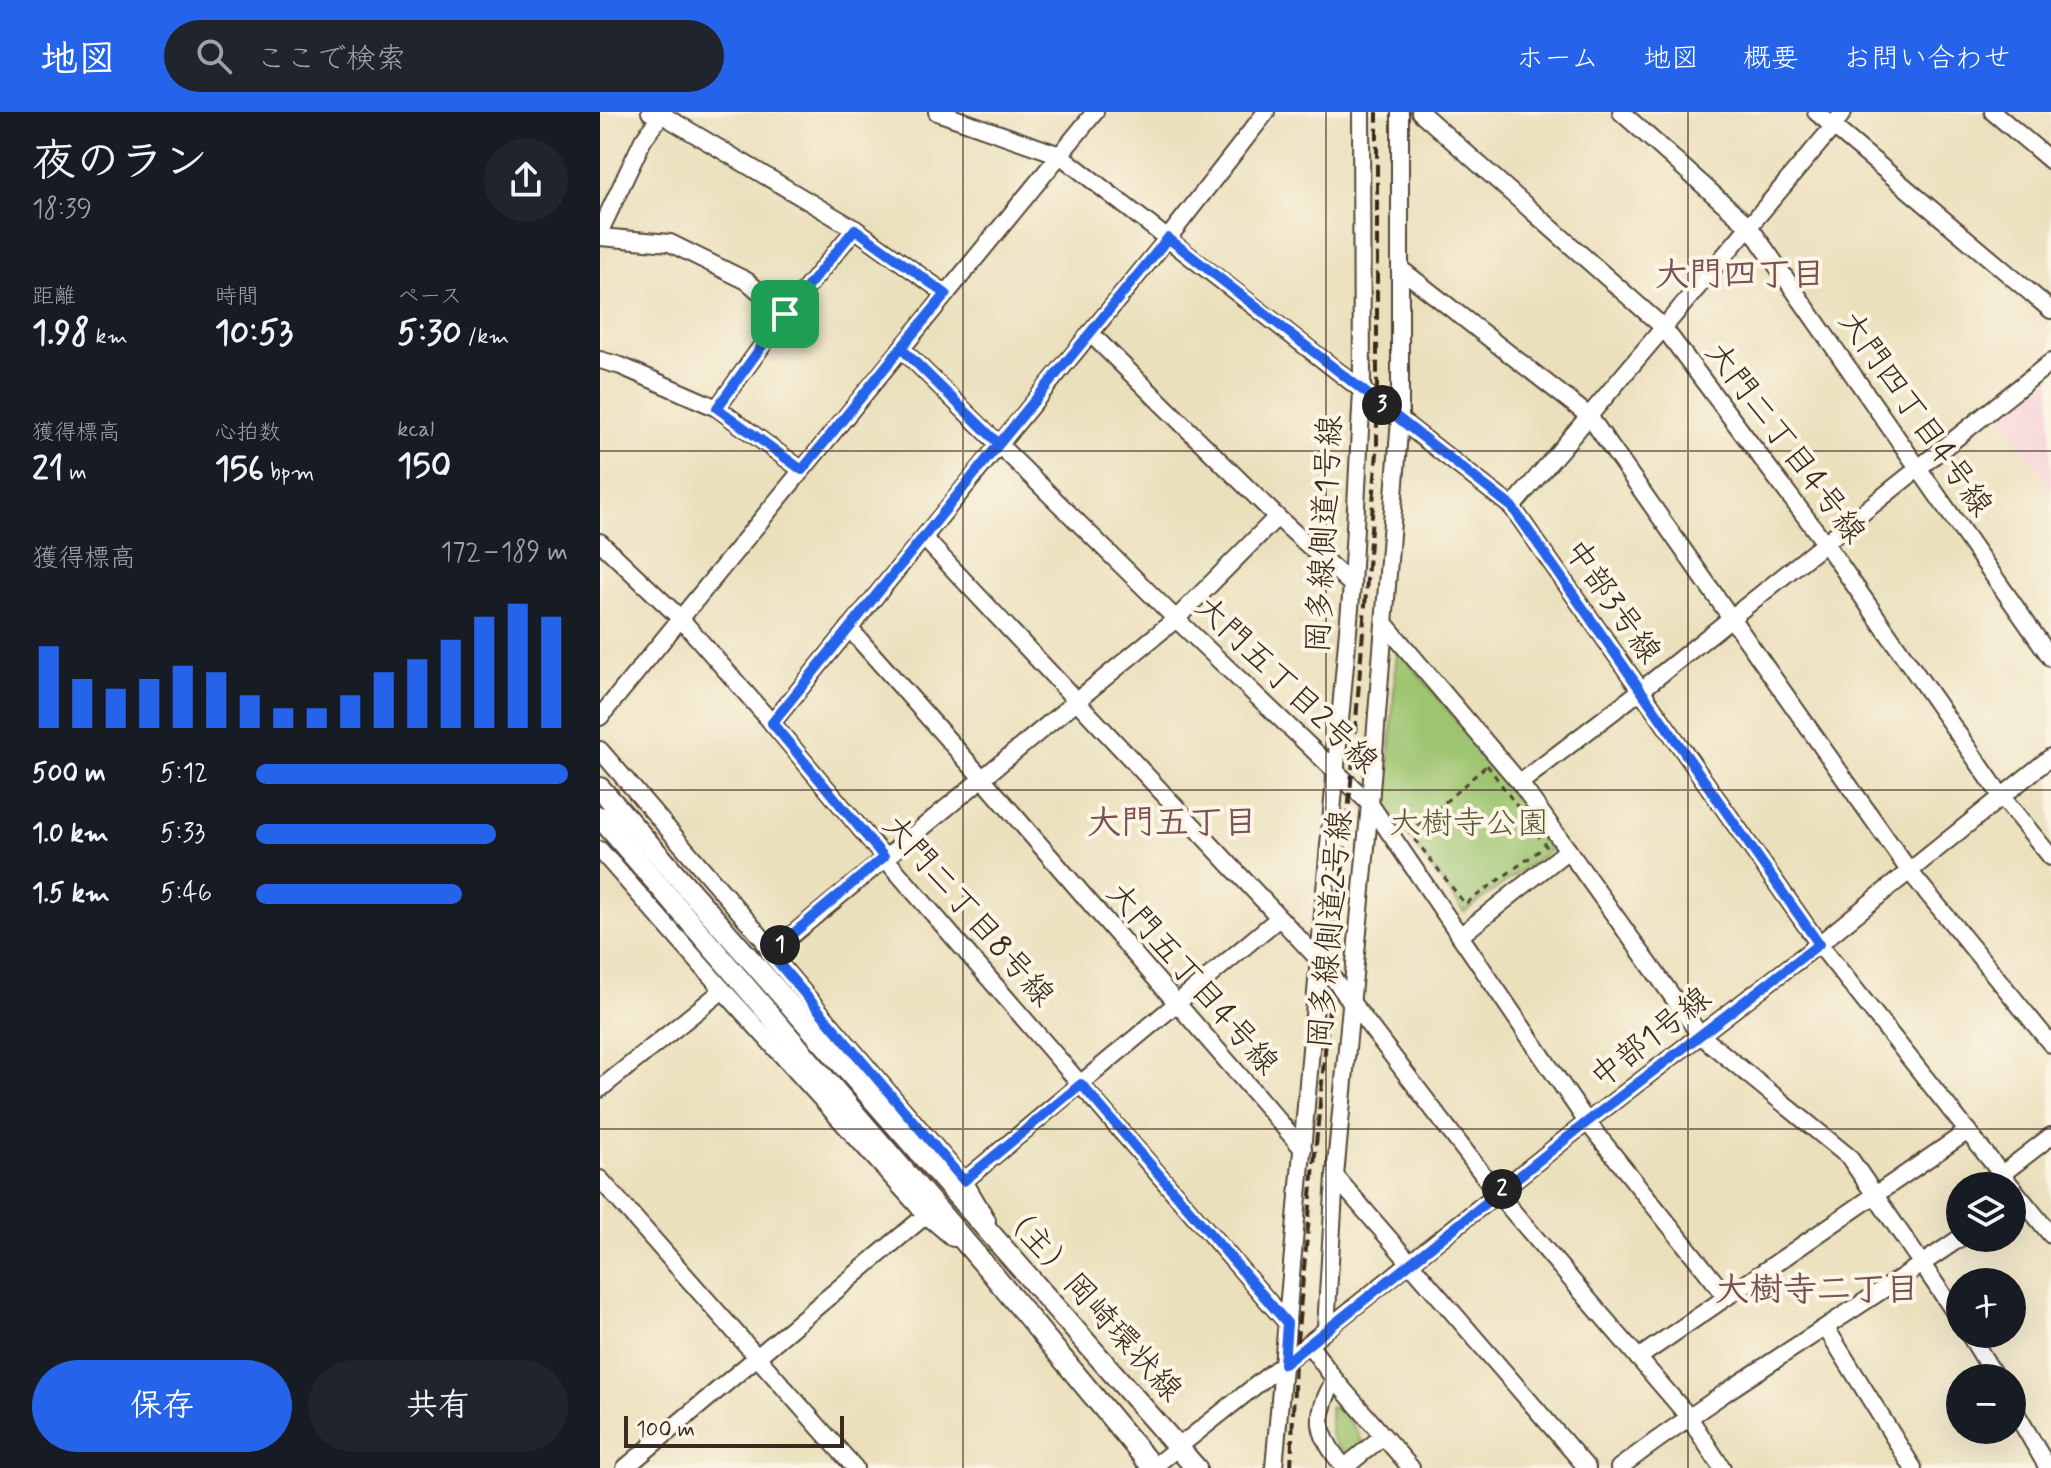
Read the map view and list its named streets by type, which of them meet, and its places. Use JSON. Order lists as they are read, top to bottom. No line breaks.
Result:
{"streets":{"main road":["（主）岡崎環状線"],"street":["大門四丁目4号線","大門二丁目4号線","岡多線側道1号線","中部3号線","大門五丁目2号線","大門二丁目8号線","岡多線側道2号線","大門五丁目4号線","中部1号線"]},"crossings":[["大門二丁目4号線","中部1号線"],["岡多線側道1号線","中部3号線"],["岡多線側道1号線","大門五丁目2号線"],["岡多線側道1号線","大門二丁目8号線"],["岡多線側道1号線","大門五丁目4号線"],["岡多線側道1号線","中部1号線"],["中部3号線","岡多線側道2号線"],["中部3号線","中部1号線"],["大門五丁目2号線","岡多線側道2号線"],["大門五丁目2号線","中部1号線"],["岡多線側道2号線","中部1号線"],["中部1号線","（主）岡崎環状線"]],"districts":["大門四丁目","大門五丁目","大樹寺二丁目"],"parks":["大樹寺公園"],"scale_bar":"100 m","page":{"header":"地図","search":"ここで検索","nav":["ホーム","地図","概要","お問い合わせ"],"heading":["夜のラン","18:39"],"stats":[["距離","1.98 km"],["時間","10:53"],["ペース","5:30 /km"],["獲得標高","21 m"],["心拍数","156 bpm"],["kcal","150"]],"pins":["3","1","2"],"chart":["獲得標高","172–189 m"],"list":[{"name":"500 m","note":"5:12"},{"name":"1.0 km","note":"5:33"},{"name":"1.5 km","note":"5:46"}],"map_buttons":["+","−"],"buttons":["保存","共有"],"scale":"100 m"}}
